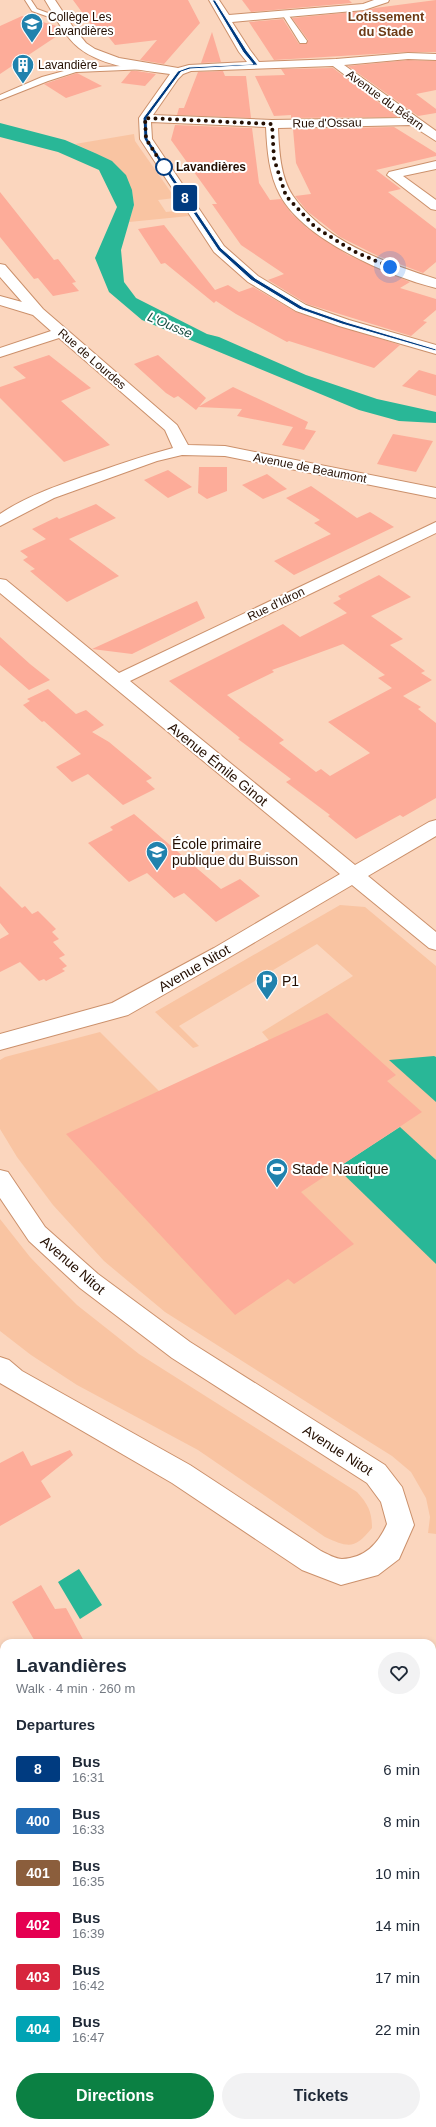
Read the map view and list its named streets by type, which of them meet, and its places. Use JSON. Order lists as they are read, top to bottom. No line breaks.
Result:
{"streets":{"street":["Avenue du Béarn","Rue d'Ossau","Rue de Lourdes","Avenue de Beaumont","Rue d'Idron","Avenue Émile Ginot","Avenue Nitot"]},"crossings":[["Avenue du Béarn","Rue d'Ossau"],["Rue de Lourdes","Avenue de Beaumont"],["Rue d'Idron","Avenue Émile Ginot"],["Avenue Émile Ginot","Avenue Nitot"]],"districts":["Lotissement du Stade"],"water":["L'Ousse"],"places":{"school or university":["Collège Les Lavandières","École primaire publique du Buisson"],"building":["Lavandière"],"other":["Lavandières"],"parking":["P1"],"sports":["Stade Nautique"]},"lines":["bus line 8"],"page":{"on_map":"8","heading":[["Lavandières","Walk · 4 min · 260 m"],"Departures"],"list":[{"mark":"8","name":"Bus","note":"16:31","value":"6 min"},{"mark":"400","name":"Bus","note":"16:33","value":"8 min"},{"mark":"401","name":"Bus","note":"16:35","value":"10 min"},{"mark":"402","name":"Bus","note":"16:39","value":"14 min"},{"mark":"403","name":"Bus","note":"16:42","value":"17 min"},{"mark":"404","name":"Bus","note":"16:47","value":"22 min"}],"buttons":["Directions","Tickets"]}}
